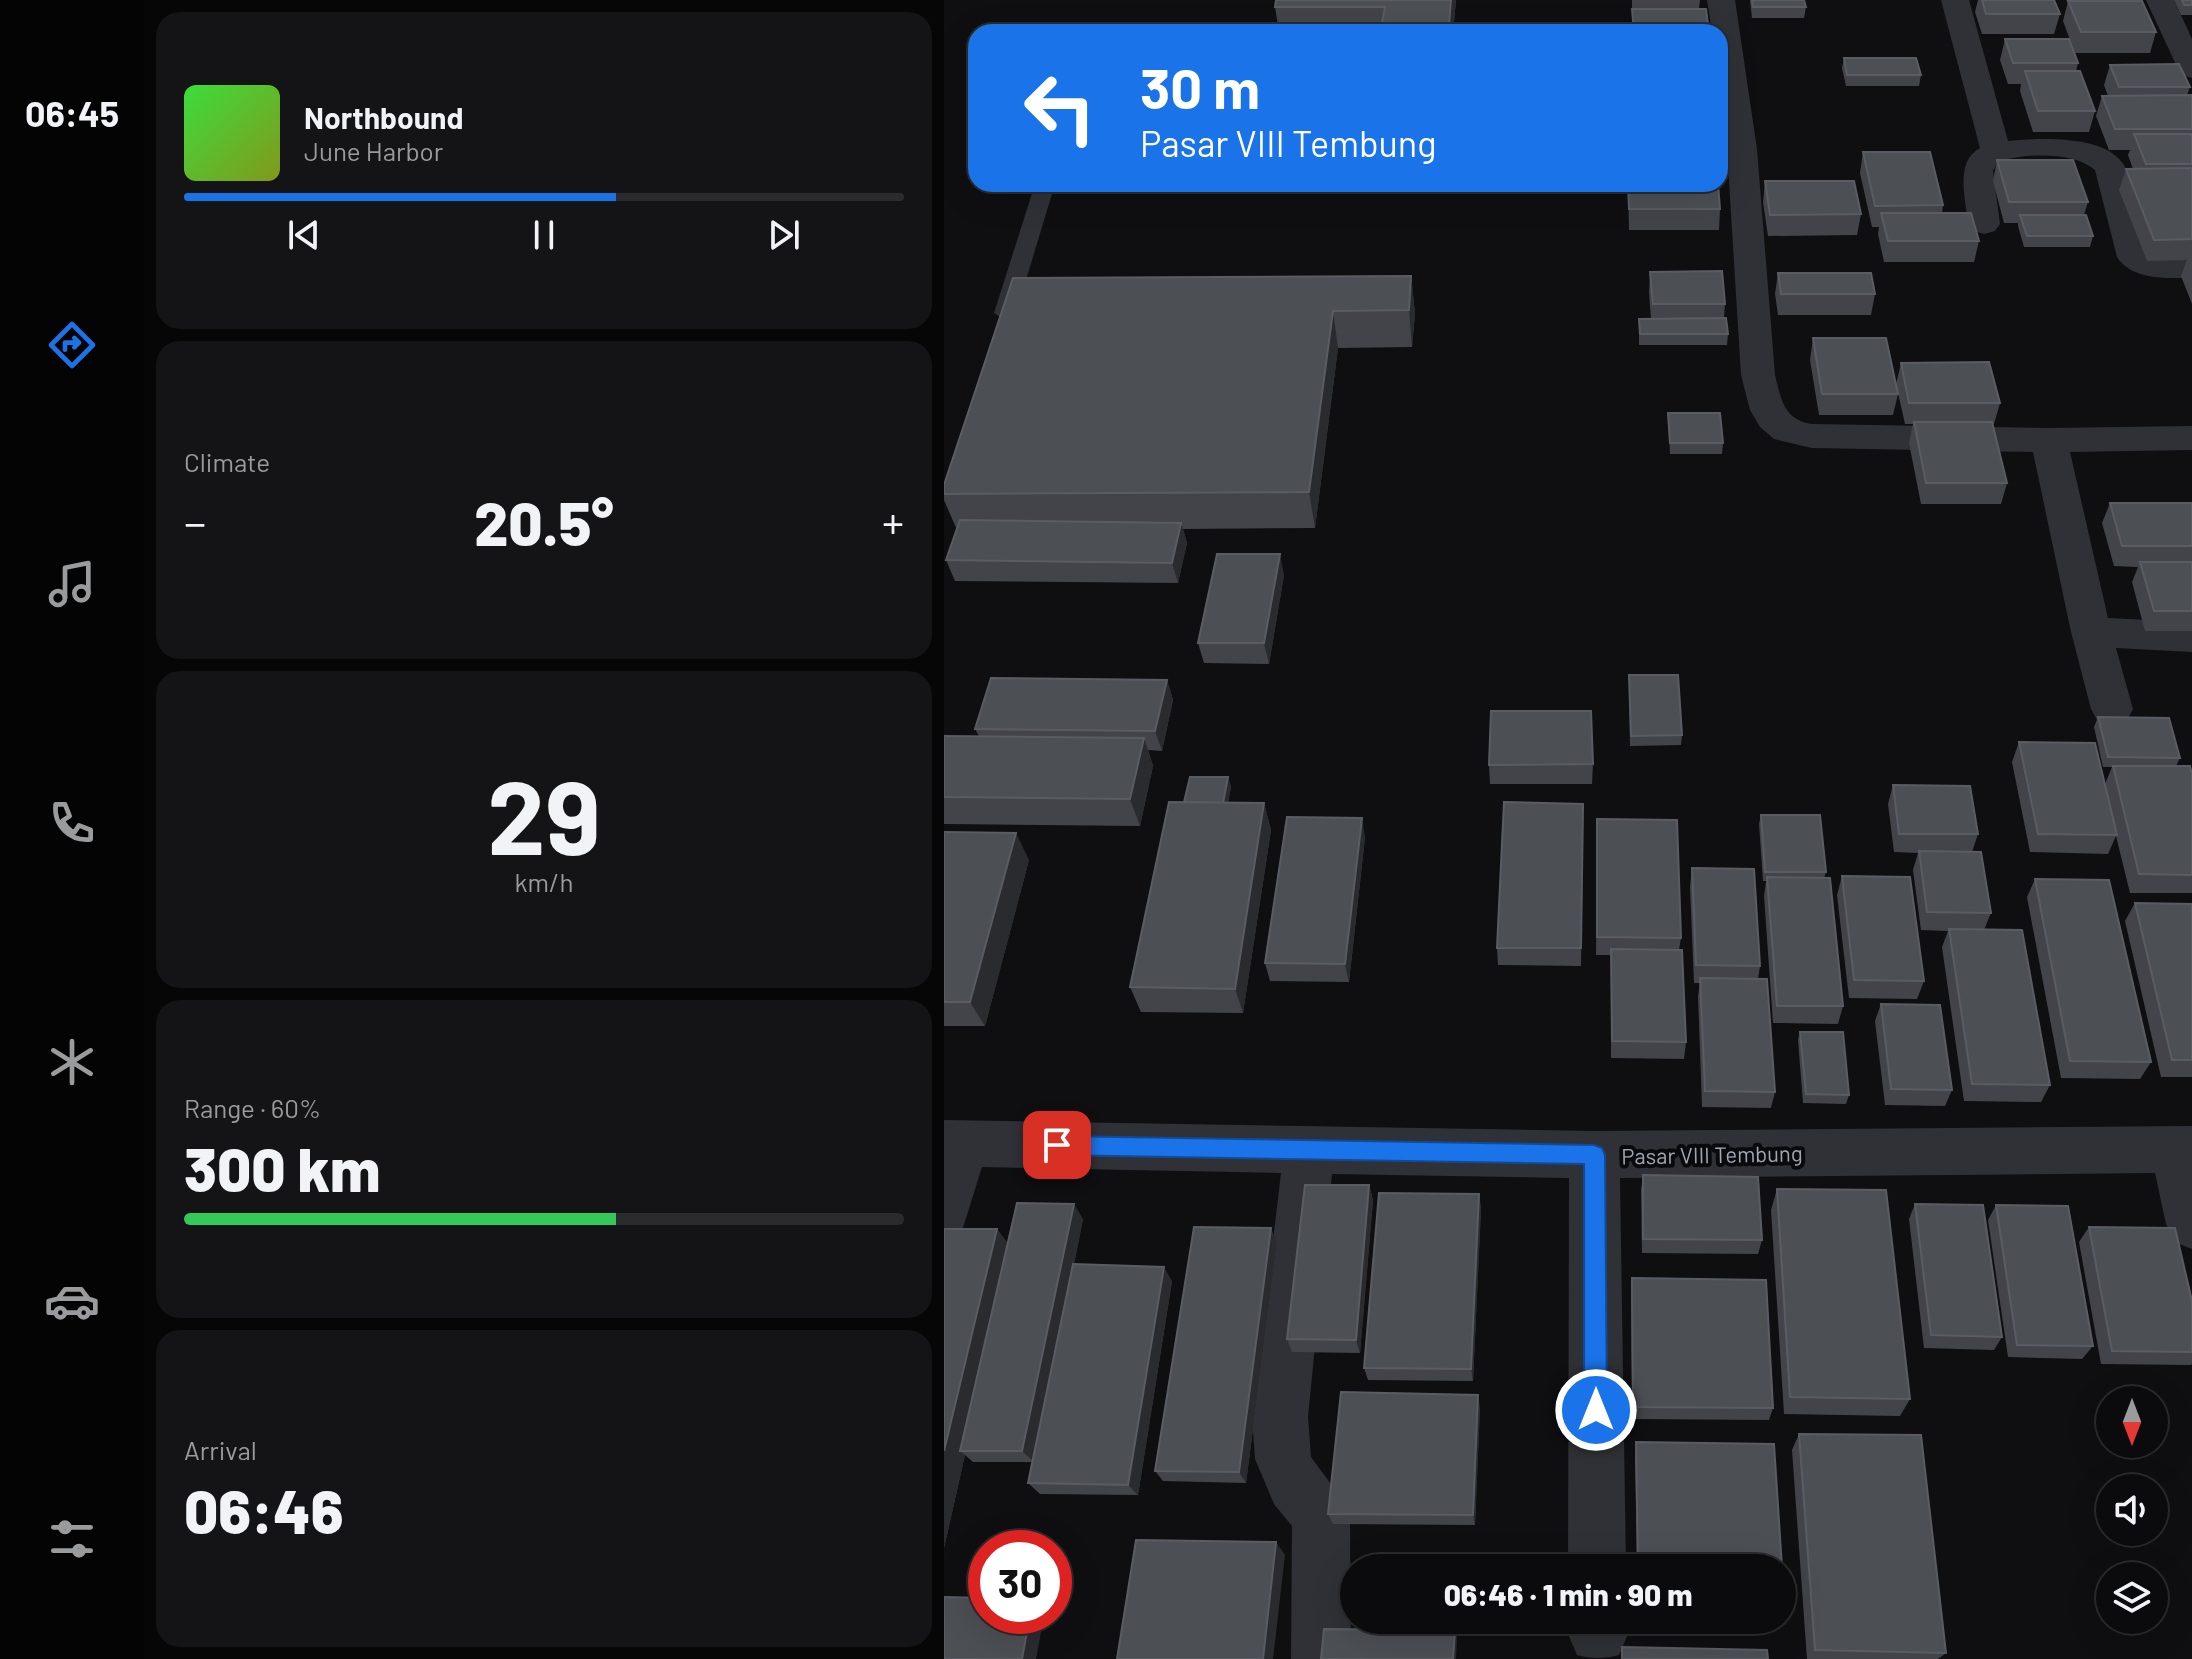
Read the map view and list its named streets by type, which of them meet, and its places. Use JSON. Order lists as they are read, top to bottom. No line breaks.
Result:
{"streets":{"street":["Pasar VIII Tembung"]},"north":"bottom","page":{"tabs":"06:45","turn":["30 m","Pasar VIII Tembung"],"song":["Northbound","June Harbor"],"tile":["Climate",["29","km/h"],["Range · 60%","300 km"],["Arrival","06:46"]],"heat":["−","20.5°","+"],"limit":"30","trip":"06:46 · 1 min · 90 m"}}
